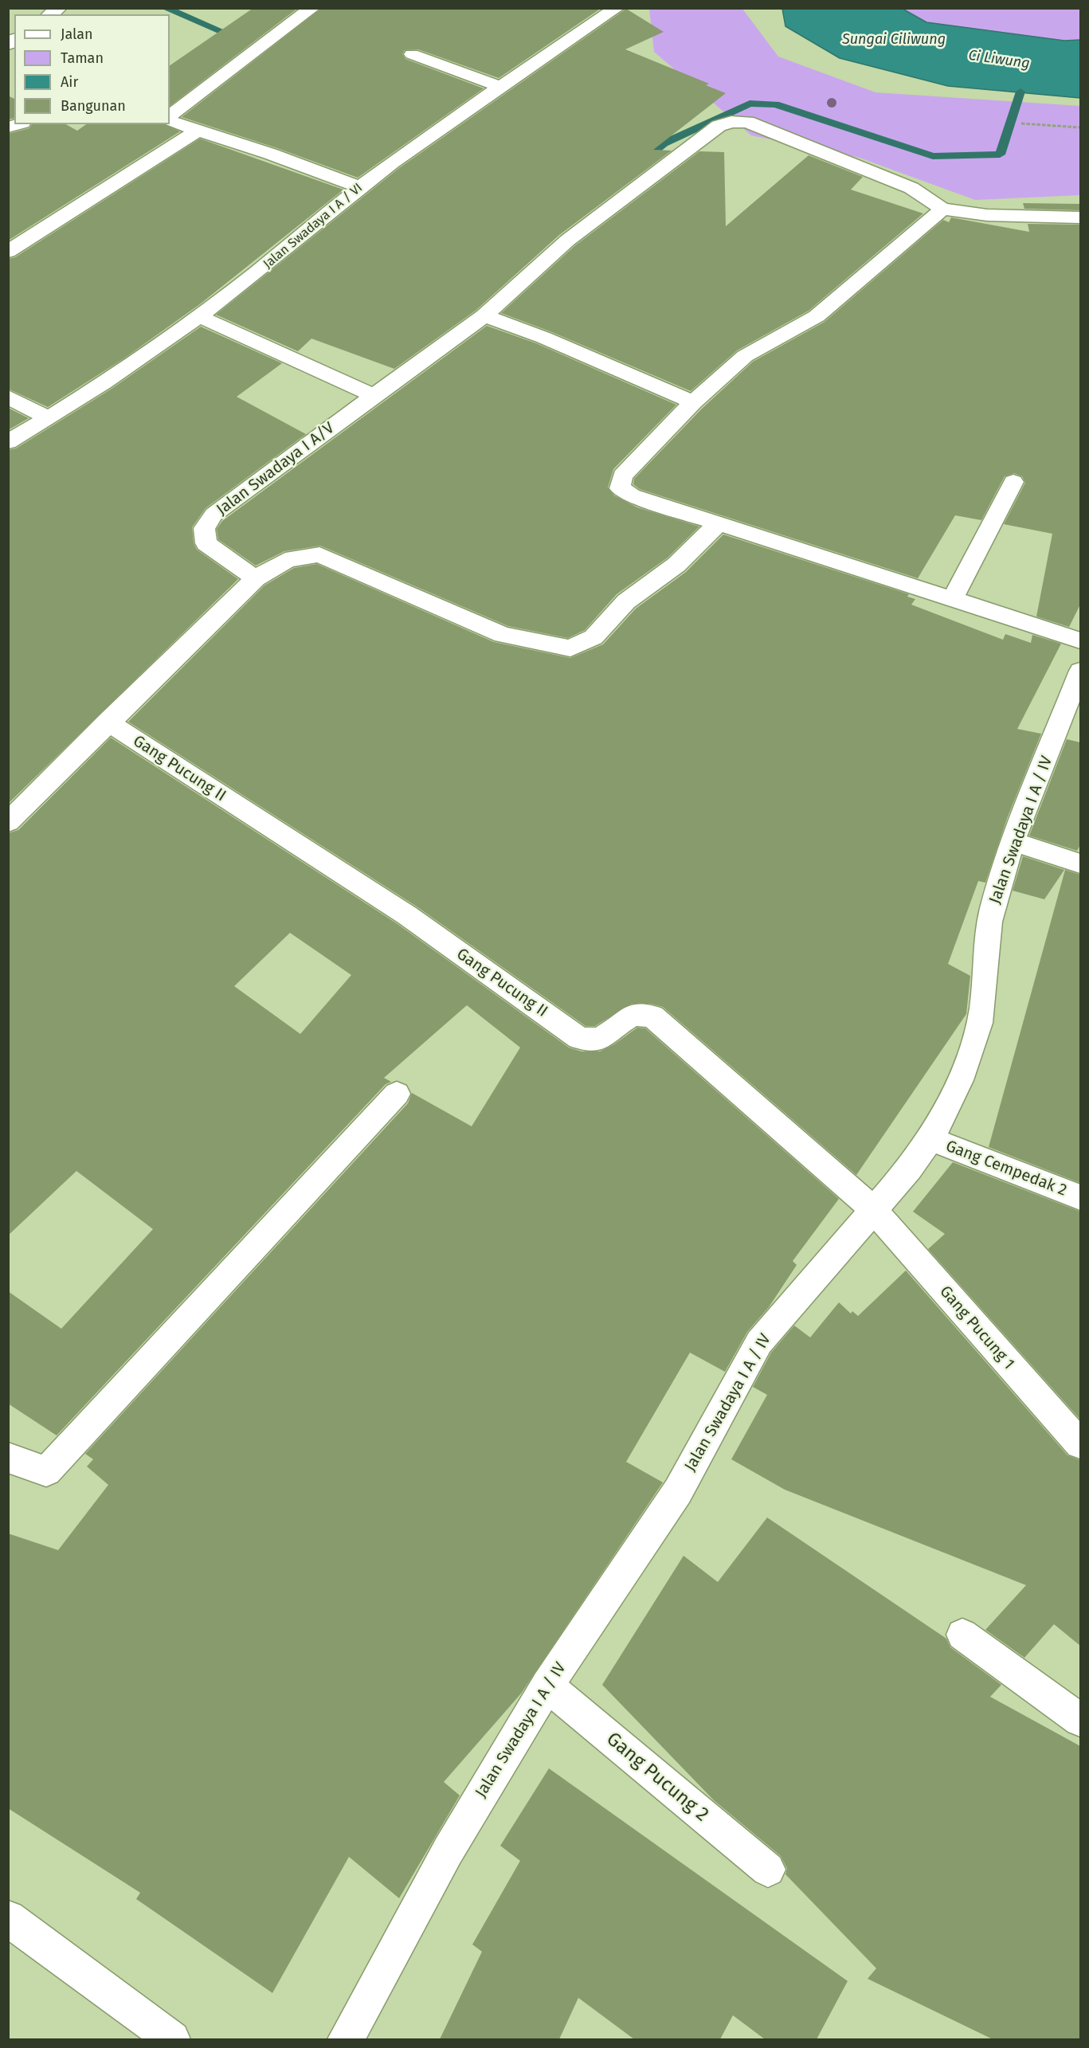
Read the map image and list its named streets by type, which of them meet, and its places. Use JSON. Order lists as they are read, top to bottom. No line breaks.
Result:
{"streets":{"street":["Jalan Swadaya I A / VI","Jalan Swadaya I A/V","Gang Pucung II","Jalan Swadaya I A / IV","Gang Cempedak 2","Gang Pucung 1","Gang Pucung 2"]},"crossings":[["Gang Pucung II","Jalan Swadaya I A / IV"],["Gang Pucung II","Gang Pucung 1"],["Jalan Swadaya I A / IV","Gang Cempedak 2"],["Jalan Swadaya I A / IV","Gang Pucung 1"],["Jalan Swadaya I A / IV","Gang Pucung 2"]],"water":["Sungai Ciliwung","Ci Liwung"],"legend":["Jalan","Taman","Air","Bangunan"]}
